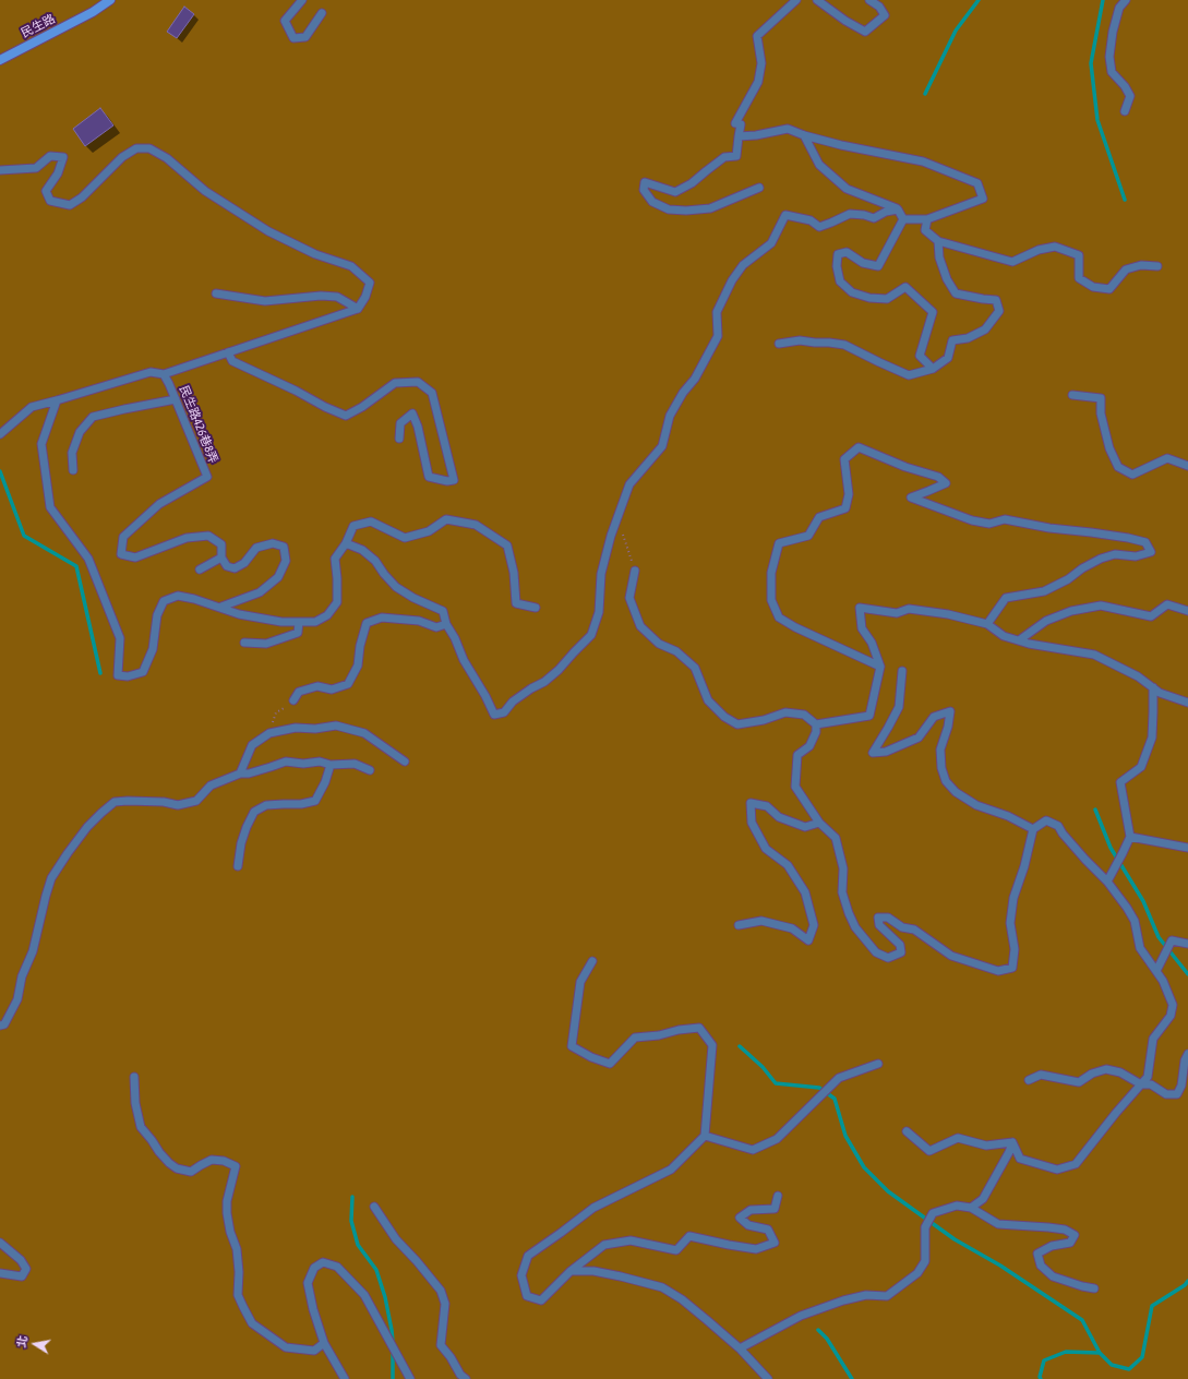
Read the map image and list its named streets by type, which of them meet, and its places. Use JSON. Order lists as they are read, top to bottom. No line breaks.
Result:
{"streets":{"street":["民生路"],"lane":["民生路426巷8弄"]},"north":"left"}
